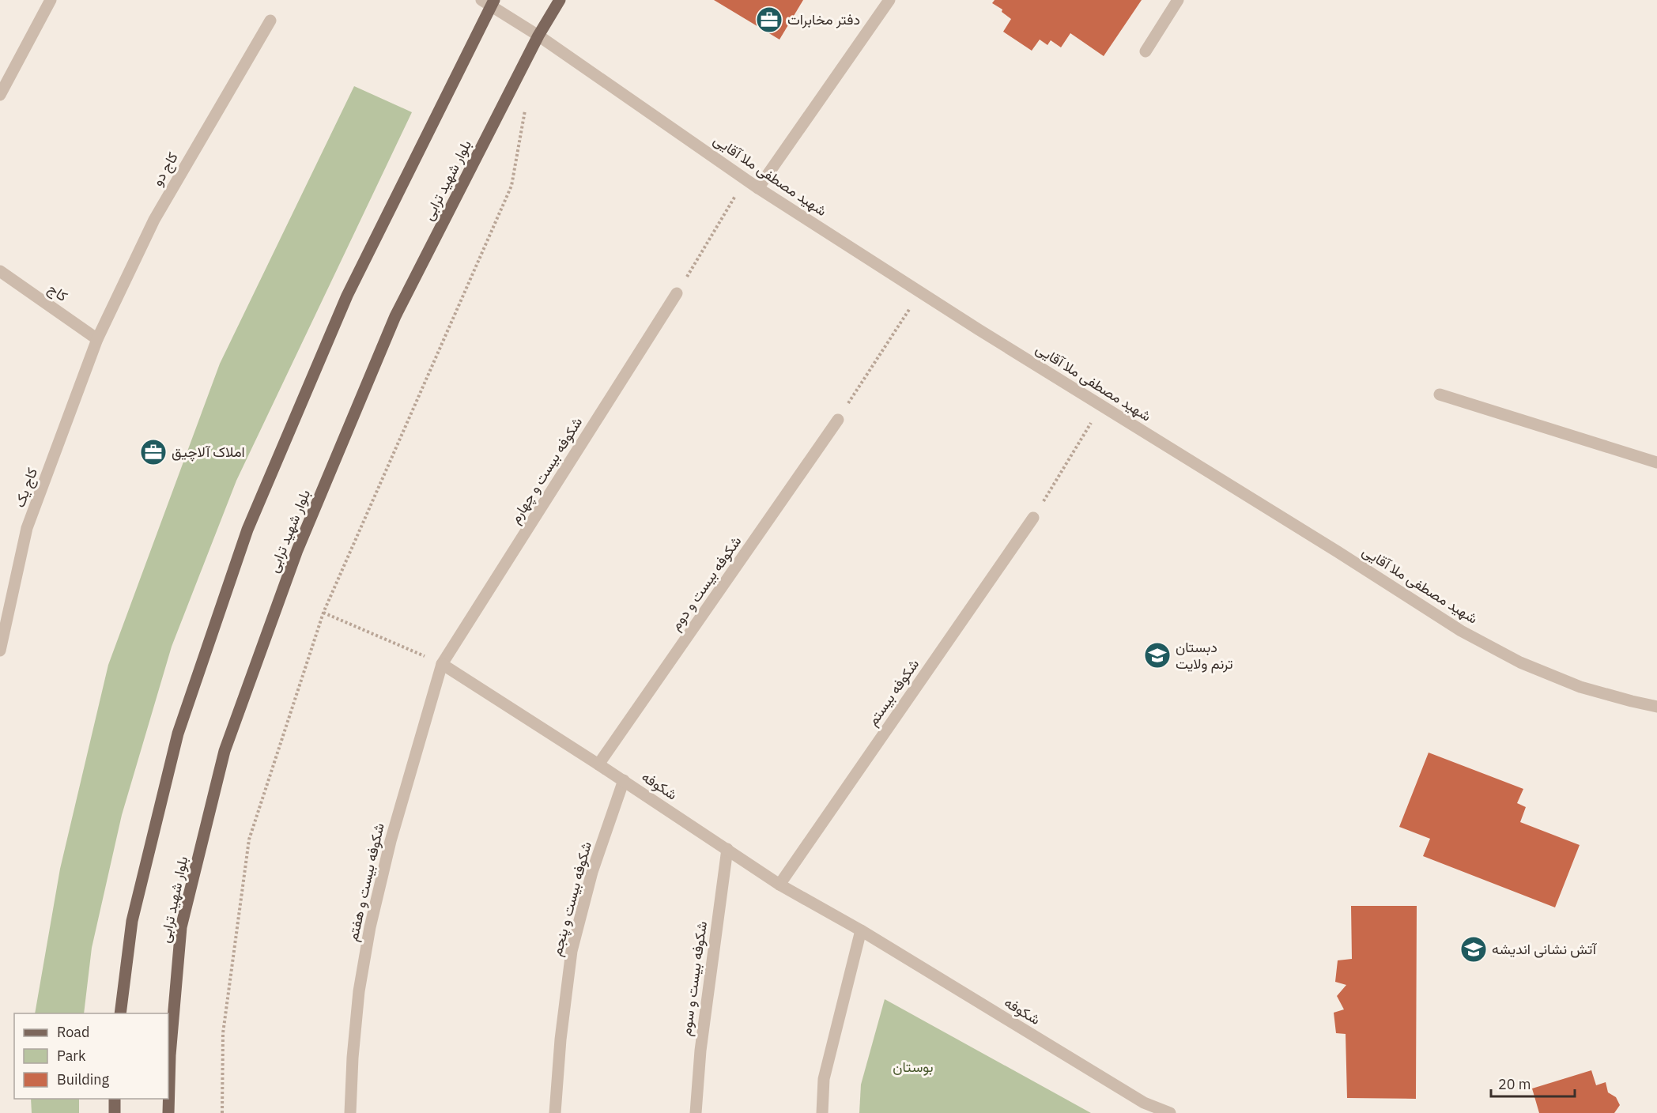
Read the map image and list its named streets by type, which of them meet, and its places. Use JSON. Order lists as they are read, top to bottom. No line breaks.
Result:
{"streets":{"main road":["بلوار شهید ترابی"],"street":["کاج دو","شهید مصطفی ملا آقایی","کاج","شکوفه بیست و چهارم","کاج یک","شکوفه بیست و دوم","شکوفه بیستم","شکوفه","شکوفه بیست و هفتم","شکوفه بیست و پنجم","شکوفه بیست و سوم"]},"crossings":[["کاج دو","کاج"],["کاج دو","کاج یک"],["شهید مصطفی ملا آقایی","بلوار شهید ترابی"],["کاج","کاج یک"],["شکوفه بیست و چهارم","شکوفه"],["شکوفه بیست و چهارم","شکوفه بیست و هفتم"],["شکوفه بیست و دوم","شکوفه"],["شکوفه بیستم","شکوفه"],["شکوفه","شکوفه بیست و هفتم"],["شکوفه","شکوفه بیست و پنجم"],["شکوفه","شکوفه بیست و سوم"]],"parks":["بوستان"],"places":{"office":["دفتر مخابرات","املاک آلاچیق"],"school or university":["دبستان ترنم ولایت","آتش نشانی اندیشه"]},"legend":["Road","Park","Building"],"scale_bar":"20 m"}
